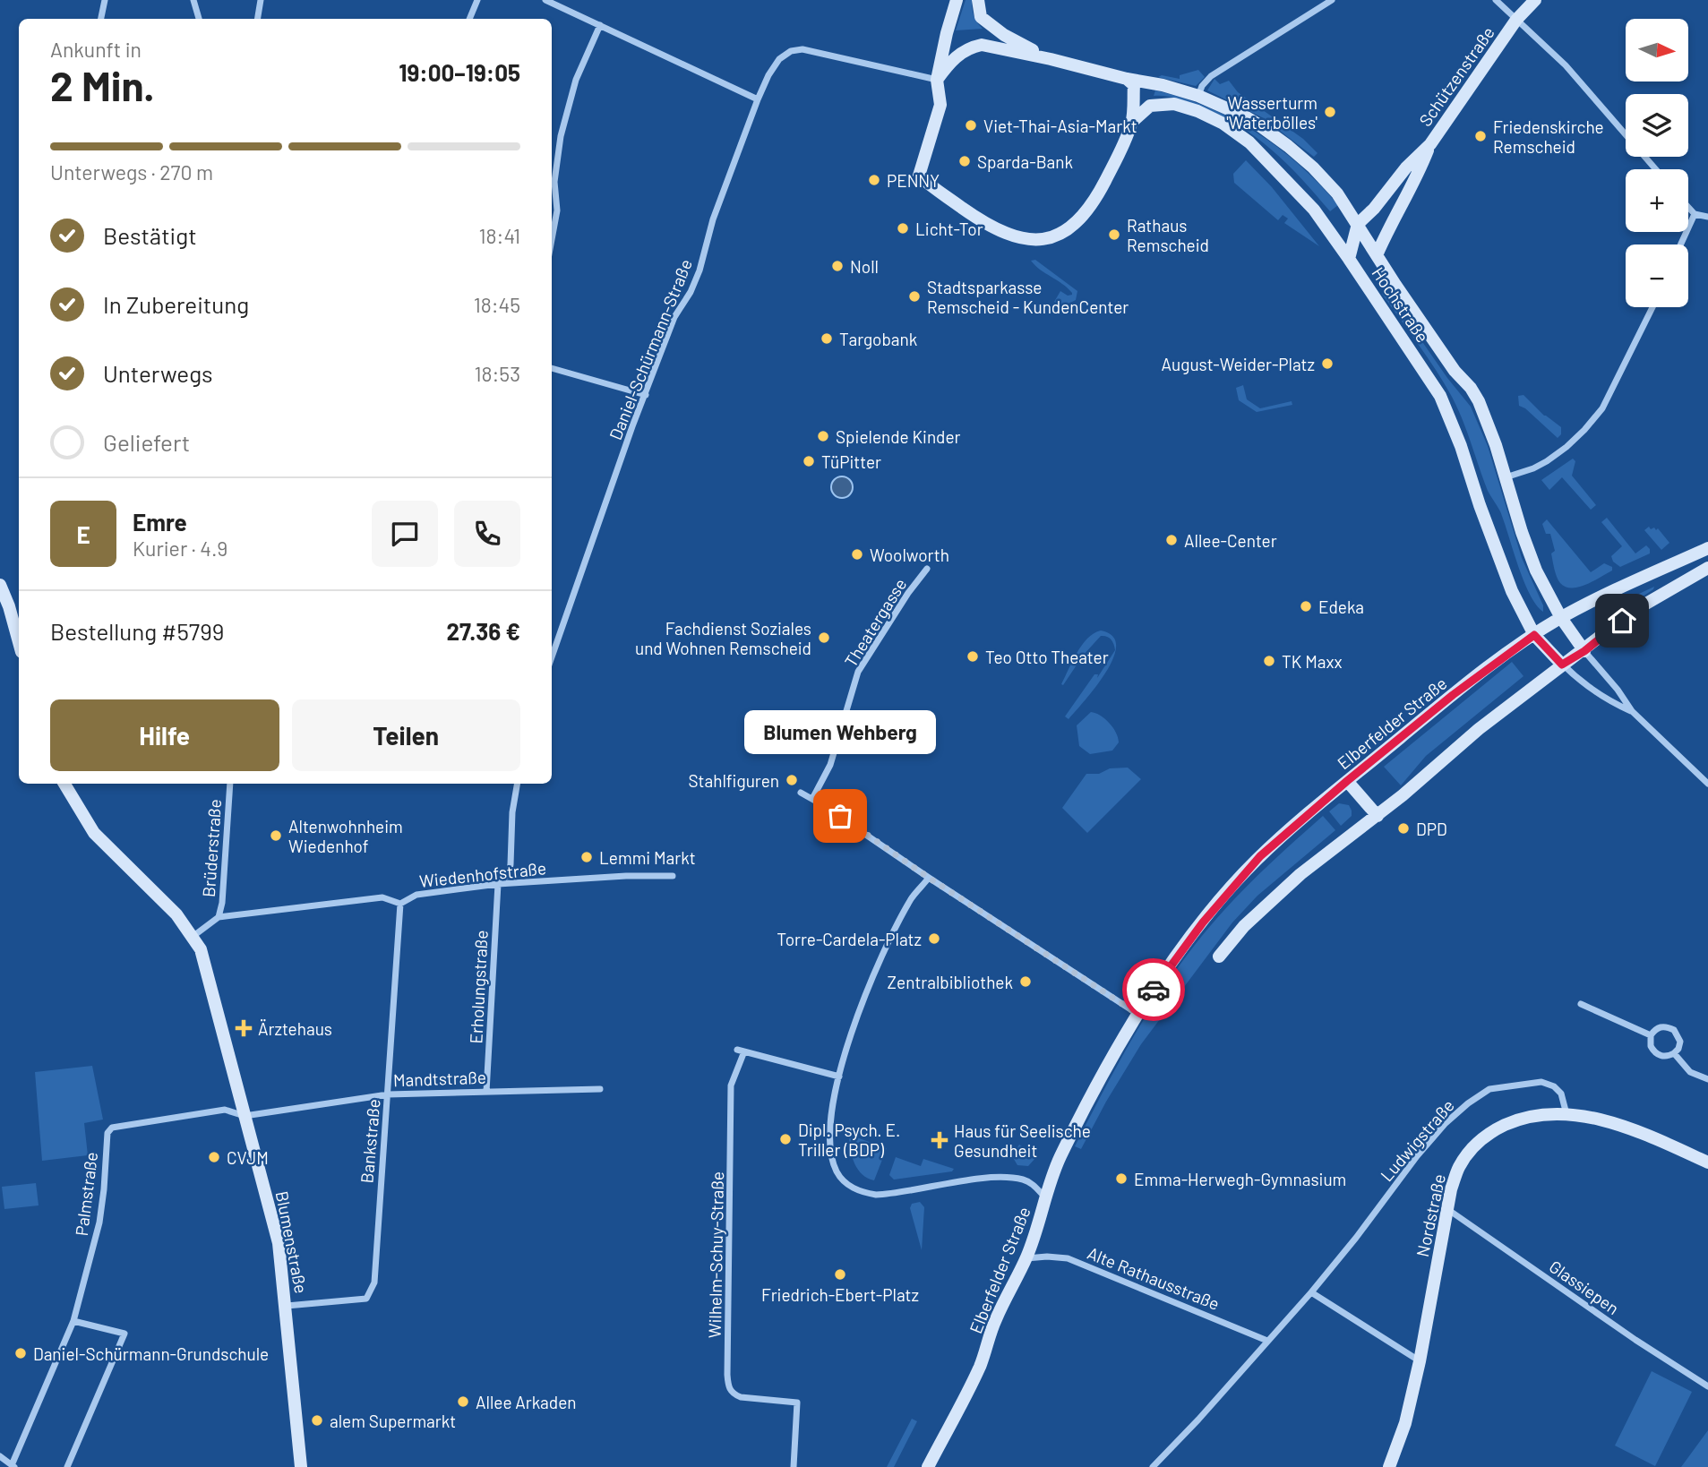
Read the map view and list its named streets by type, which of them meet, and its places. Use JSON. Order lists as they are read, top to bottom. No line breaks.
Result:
{"streets":{"street":["Schützenstraße","Hochstraße","Daniel-Schürmann-Straße","Theatergasse","Elberfelder Straße","Brüderstraße","Wiedenhofstraße","Erholungstraße","Mandtstraße","Ludwigstraße","Bankstraße","Palmstraße","Nordstraße","Blumenstraße","Wilhelm-Schuy-Straße","Alte Rathausstraße","Glassiepen"]},"crossings":[["Schützenstraße","Hochstraße"],["Hochstraße","Daniel-Schürmann-Straße"],["Hochstraße","Elberfelder Straße"],["Elberfelder Straße","Alte Rathausstraße"],["Brüderstraße","Wiedenhofstraße"],["Wiedenhofstraße","Erholungstraße"],["Wiedenhofstraße","Bankstraße"],["Erholungstraße","Mandtstraße"],["Mandtstraße","Bankstraße"],["Mandtstraße","Palmstraße"],["Mandtstraße","Blumenstraße"],["Ludwigstraße","Nordstraße"],["Ludwigstraße","Alte Rathausstraße"],["Bankstraße","Blumenstraße"],["Palmstraße","Blumenstraße"],["Nordstraße","Glassiepen"]],"places":{"other":["Wasserturm 'Waterbölles'","Viet-Thai-Asia-Markt","Friedenskirche Remscheid","Sparda-Bank","PENNY","Licht-Tor","Rathaus Remscheid","Noll","Stadtsparkasse Remscheid - KundenCenter","Targobank","August-Weider-Platz","Spielende Kinder","TüPitter","Allee-Center","Woolworth","Edeka","Fachdienst Soziales und Wohnen Remscheid","Teo Otto Theater","TK Maxx","Stahlfiguren","Blumen Wehberg","DPD","Altenwohnheim Wiedenhof","Lemmi Markt","Torre-Cardela-Platz","Zentralbibliothek","Dipl. Psych. E. Triller (BDP)","CVJM","Emma-Herwegh-Gymnasium","Friedrich-Ebert-Platz","Daniel-Schürmann-Grundschule","Allee Arkaden","alem Supermarkt"],"health":["Ärztehaus","Haus für Seelische Gesundheit"]},"north":"right","page":{"map_buttons":["+","−"],"heading":["2 Min.","Ankunft in","19:00–19:05"],"panel":["Emre","Kurier · 4.9","Bestellung #5799","27.36 €"],"bar":"Unterwegs · 270 m","list":[["Bestätigt","18:41"],["In Zubereitung","18:45"],["Unterwegs","18:53"],"Geliefert"],"round":"E","buttons":["Hilfe","Teilen"],"bubble":"Blumen Wehberg"}}
